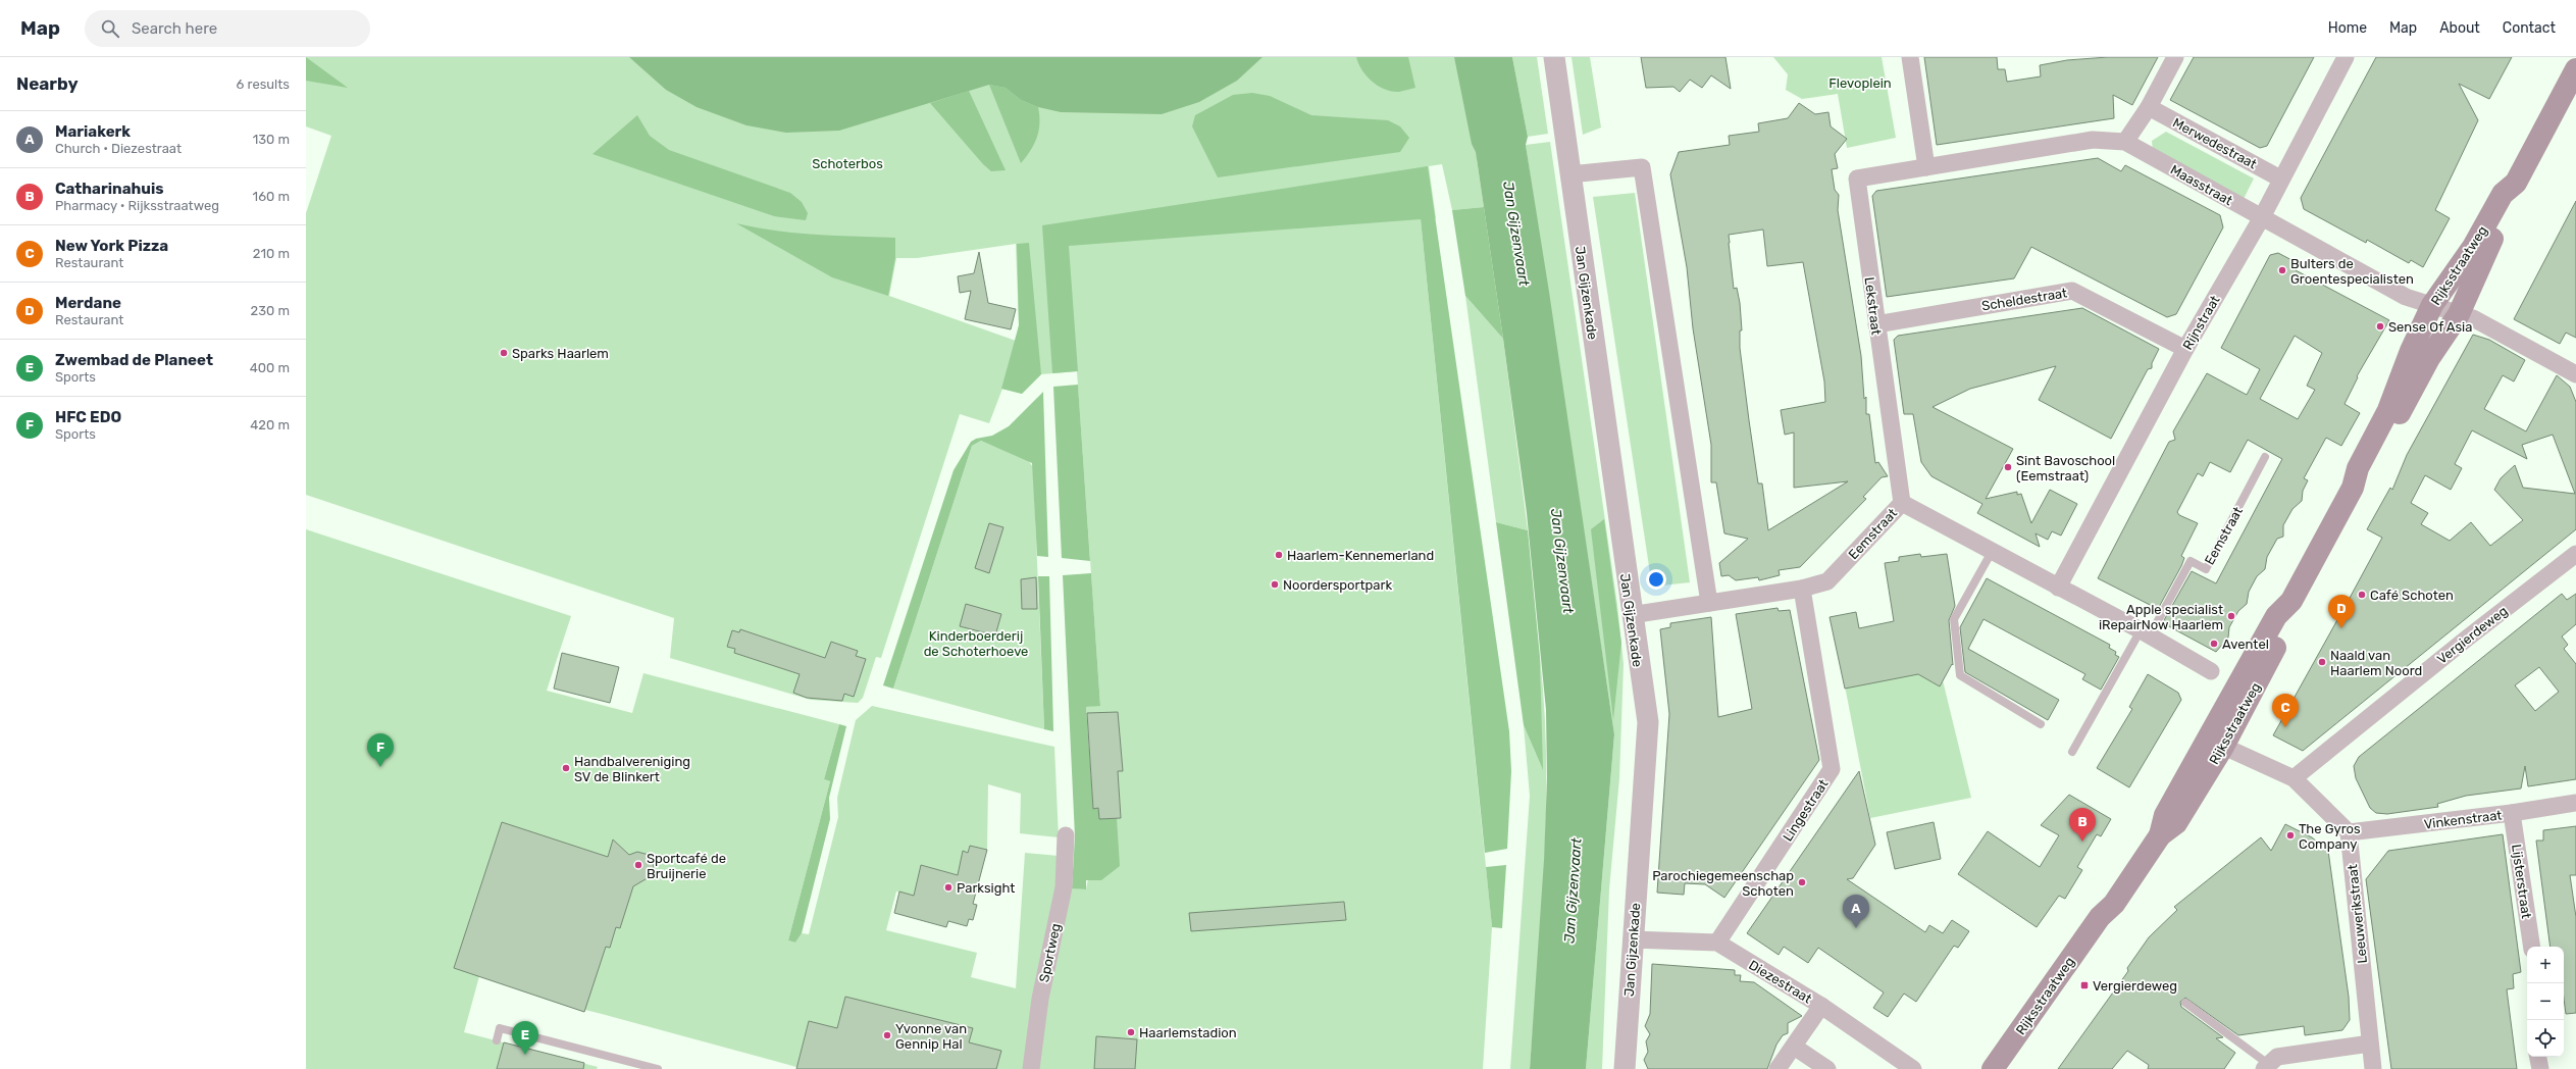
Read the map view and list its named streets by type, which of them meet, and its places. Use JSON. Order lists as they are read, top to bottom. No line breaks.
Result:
{"streets":{"main road":["Rijksstraatweg"],"street":["Merwedestraat","Maasstraat","Jan Gijzenkade","Scheldestraat","Lekstraat","Rijnstraat","Eemstraat","Vergierdeweg","Lingestraat","Vinkenstraat","Lijsterstraat","Leeuwerikstraat","Sportweg","Diezestraat"]},"crossings":[["Merwedestraat","Rijnstraat"],["Maasstraat","Rijksstraatweg"],["Maasstraat","Lekstraat"],["Maasstraat","Rijnstraat"],["Jan Gijzenkade","Eemstraat"],["Jan Gijzenkade","Diezestraat"],["Scheldestraat","Lekstraat"],["Scheldestraat","Rijnstraat"],["Lekstraat","Eemstraat"],["Rijnstraat","Eemstraat"],["Eemstraat","Lingestraat"],["Lingestraat","Diezestraat"],["Vinkenstraat","Lijsterstraat"],["Vinkenstraat","Leeuwerikstraat"]],"water":["Jan Gijzenvaart"],"parks":["Flevoplein","Schoterbos","Kinderboerderij de Schoterhoeve"],"places":{"other":["Bulters de Groentespecialisten","Sense Of Asia","Sparks Haarlem","Sint Bavoschool (Eemstraat)","Haarlem-Kennemerland","Noordersportpark","Café Schoten","Apple specialist iRepairNow Haarlem","Aventel","Naald van Haarlem Noord","Handbalvereniging SV de Blinkert","The Gyros Company","Sportcafé de Bruijnerie","Parochiegemeenschap Schoten","Parksight","Haarlemstadion","Yvonne van Gennip Hal"],"transit":["Vergierdeweg"]},"page":{"header":"Map","search":"Search here","nav":["Home","Map","About","Contact"],"heading":["Nearby","6 results"],"list":[{"mark":"A","name":"Mariakerk","note":"Church · Diezestraat","value":"130 m"},{"mark":"B","name":"Catharinahuis","note":"Pharmacy · Rijksstraatweg","value":"160 m"},{"mark":"C","name":"New York Pizza","note":"Restaurant","value":"210 m"},{"mark":"D","name":"Merdane","note":"Restaurant","value":"230 m"},{"mark":"E","name":"Zwembad de Planeet","note":"Sports","value":"400 m"},{"mark":"F","name":"HFC EDO","note":"Sports","value":"420 m"}],"pins":["D","C","F","B","A","E"],"map_buttons":["+","−"]}}
